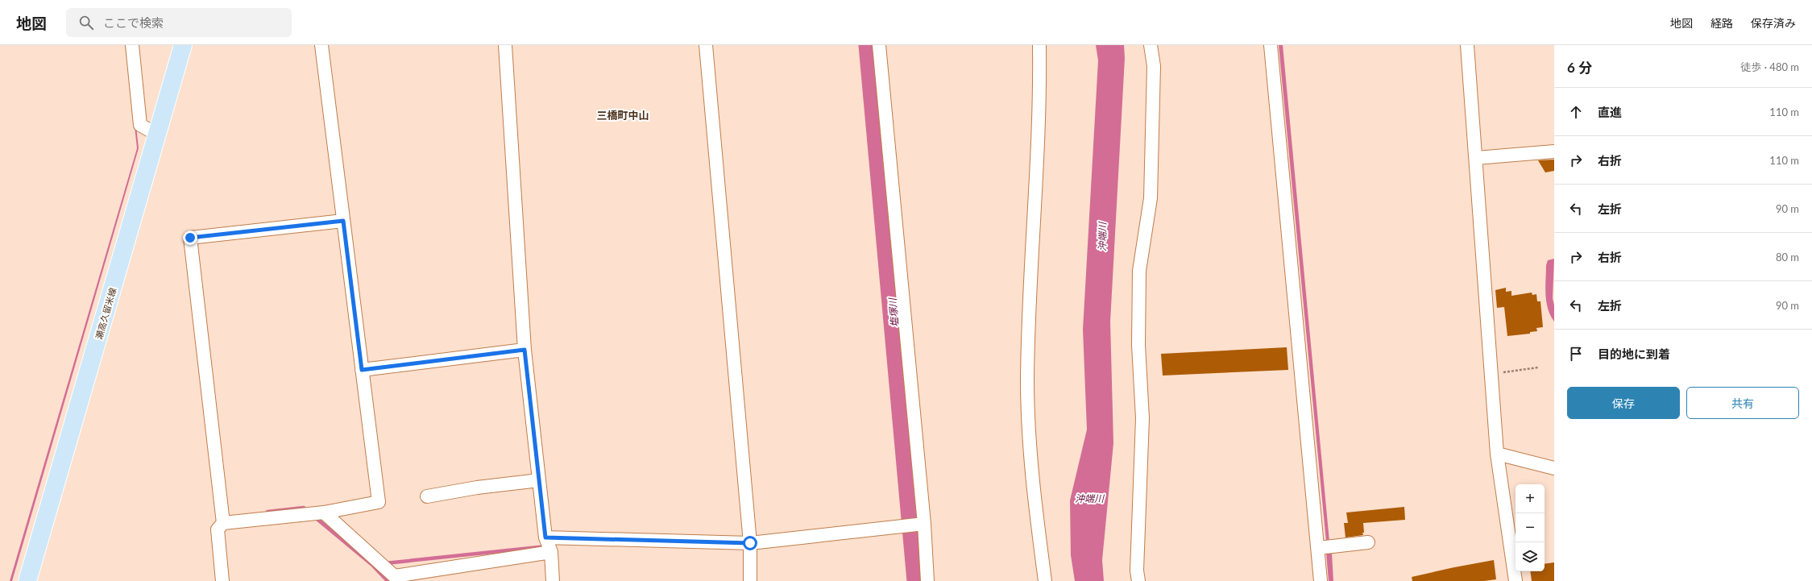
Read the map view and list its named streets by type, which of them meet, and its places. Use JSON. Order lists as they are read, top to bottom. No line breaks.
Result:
{"streets":{"main road":["瀬高久留米線"]},"districts":["三橋町中山"],"water":["沖端川","塩塚川"],"page":{"header":"地図","search":"ここで検索","nav":["地図","経路","保存済み"],"heading":["6 分","徒歩 · 480 m"],"list":[["直進","110 m"],["右折","110 m"],["左折","90 m"],["右折","80 m"],["左折","90 m"],"目的地に到着"],"buttons":["保存","共有"],"map_buttons":["+","−"]}}
